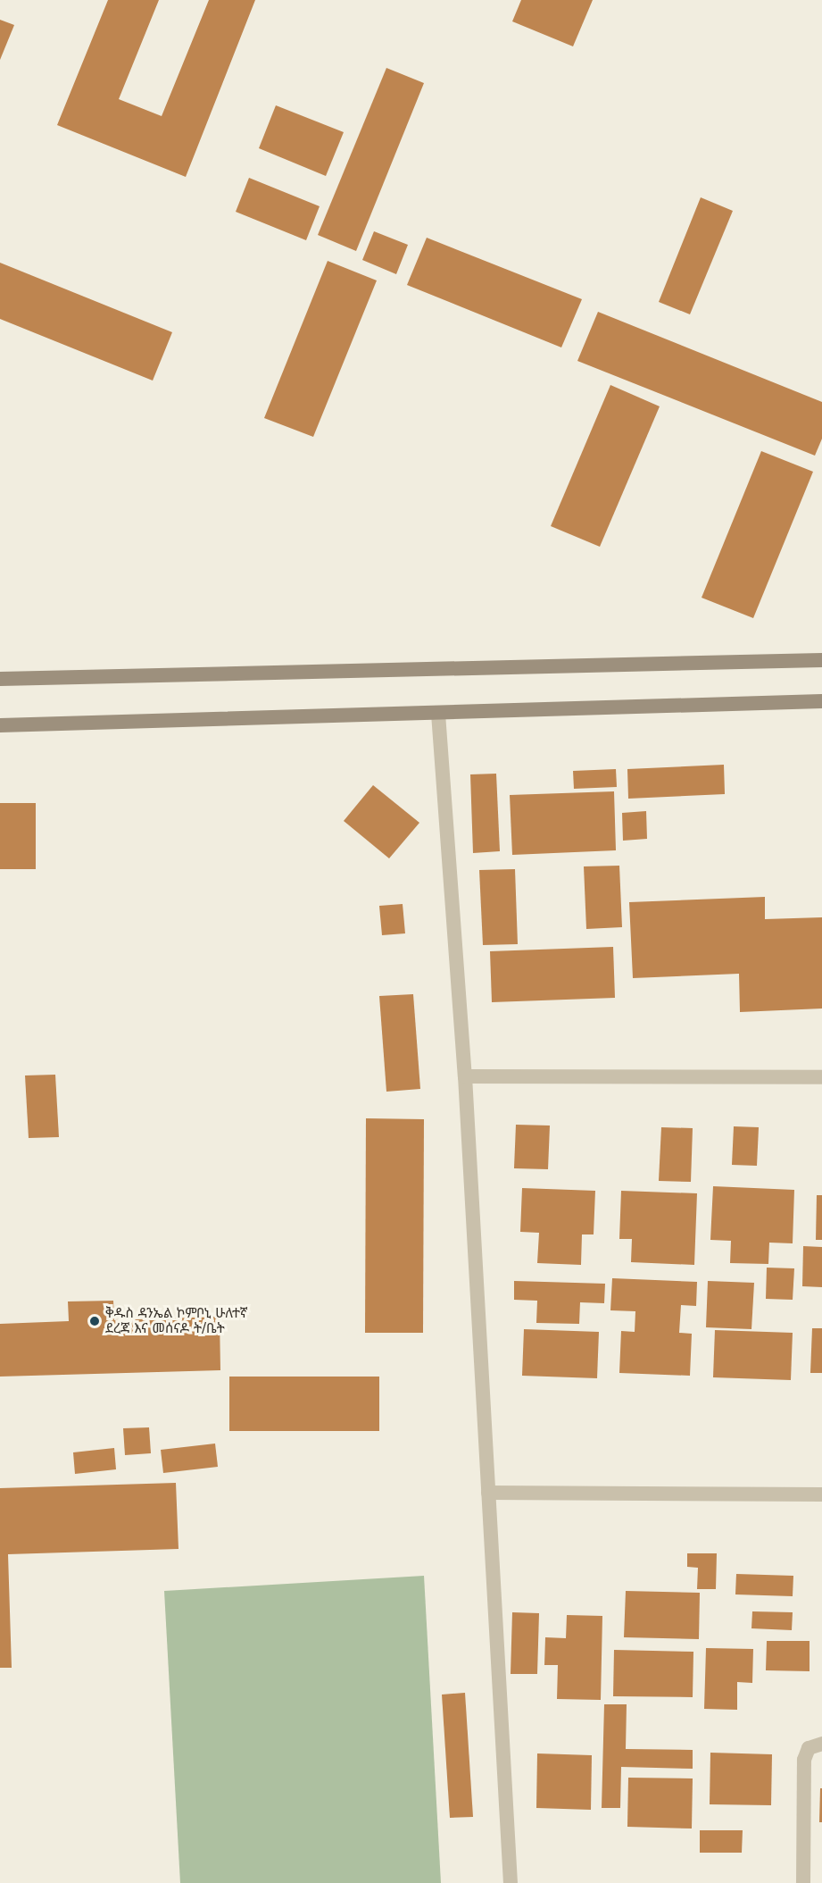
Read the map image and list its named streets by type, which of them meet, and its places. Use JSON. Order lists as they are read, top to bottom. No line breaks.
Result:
{"places":["ቅዱስ ዳንኤል ኮምቦኒ ሁለተኛ ደረጃ እና መሰናዶ ት/ቤት"]}
